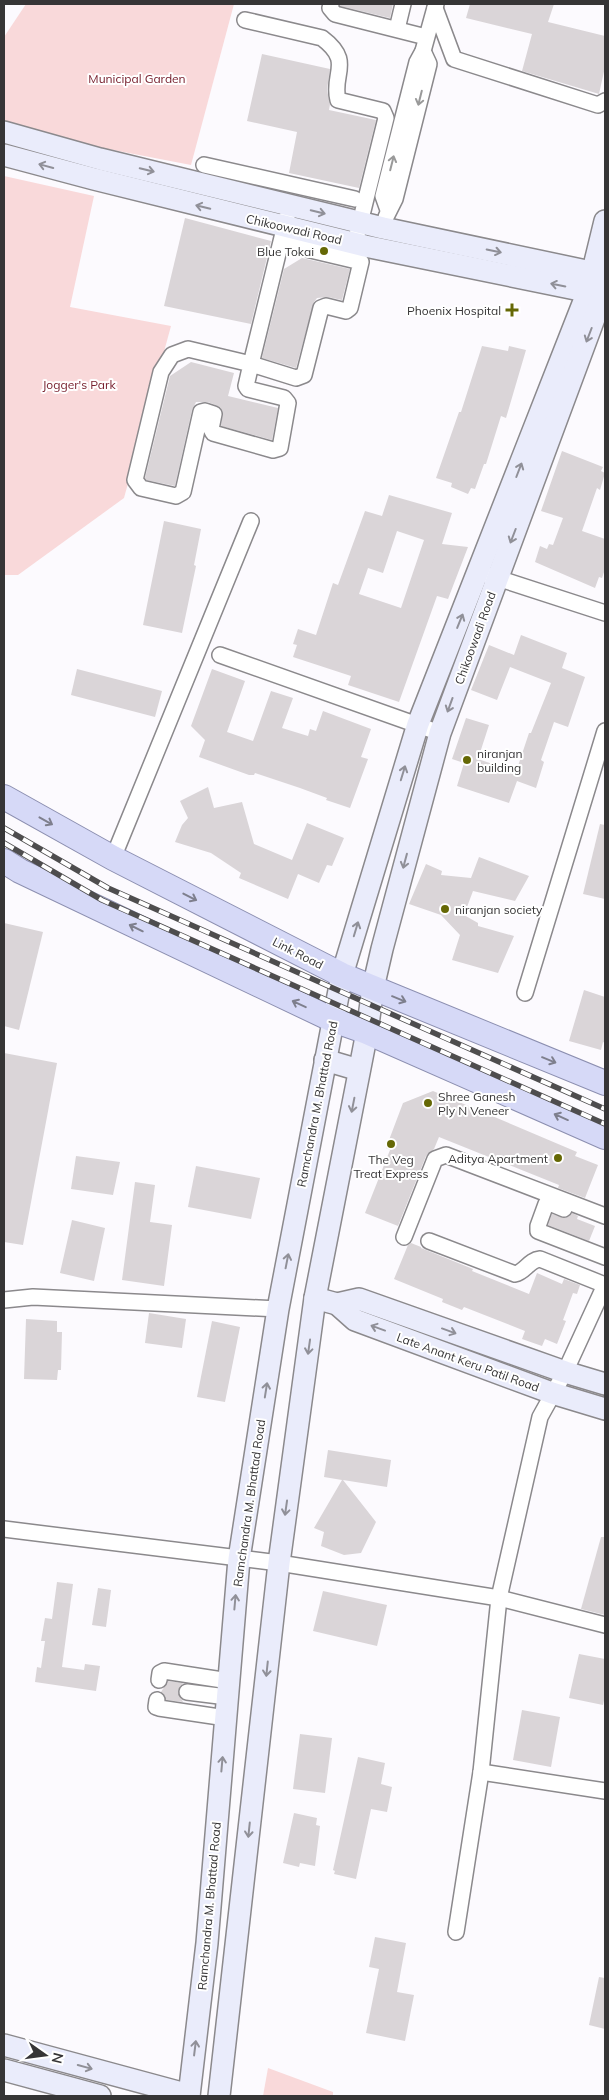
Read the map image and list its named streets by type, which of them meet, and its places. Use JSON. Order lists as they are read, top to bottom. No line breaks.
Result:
{"streets":{"main road":["Link Road"],"street":["Chikoowadi Road","Ramchandra M. Bhattad Road","Late Anant Keru Patil Road"]},"crossings":[["Chikoowadi Road","Link Road"],["Chikoowadi Road","Ramchandra M. Bhattad Road"],["Link Road","Ramchandra M. Bhattad Road"]],"parks":["Municipal Garden","Jogger's Park"],"places":{"other":["Blue Tokai","niranjan building","niranjan society","Shree Ganesh Ply N Veneer","The Veg Treat Express","Aditya Apartment"],"health":["Phoenix Hospital"]},"north":"right"}
